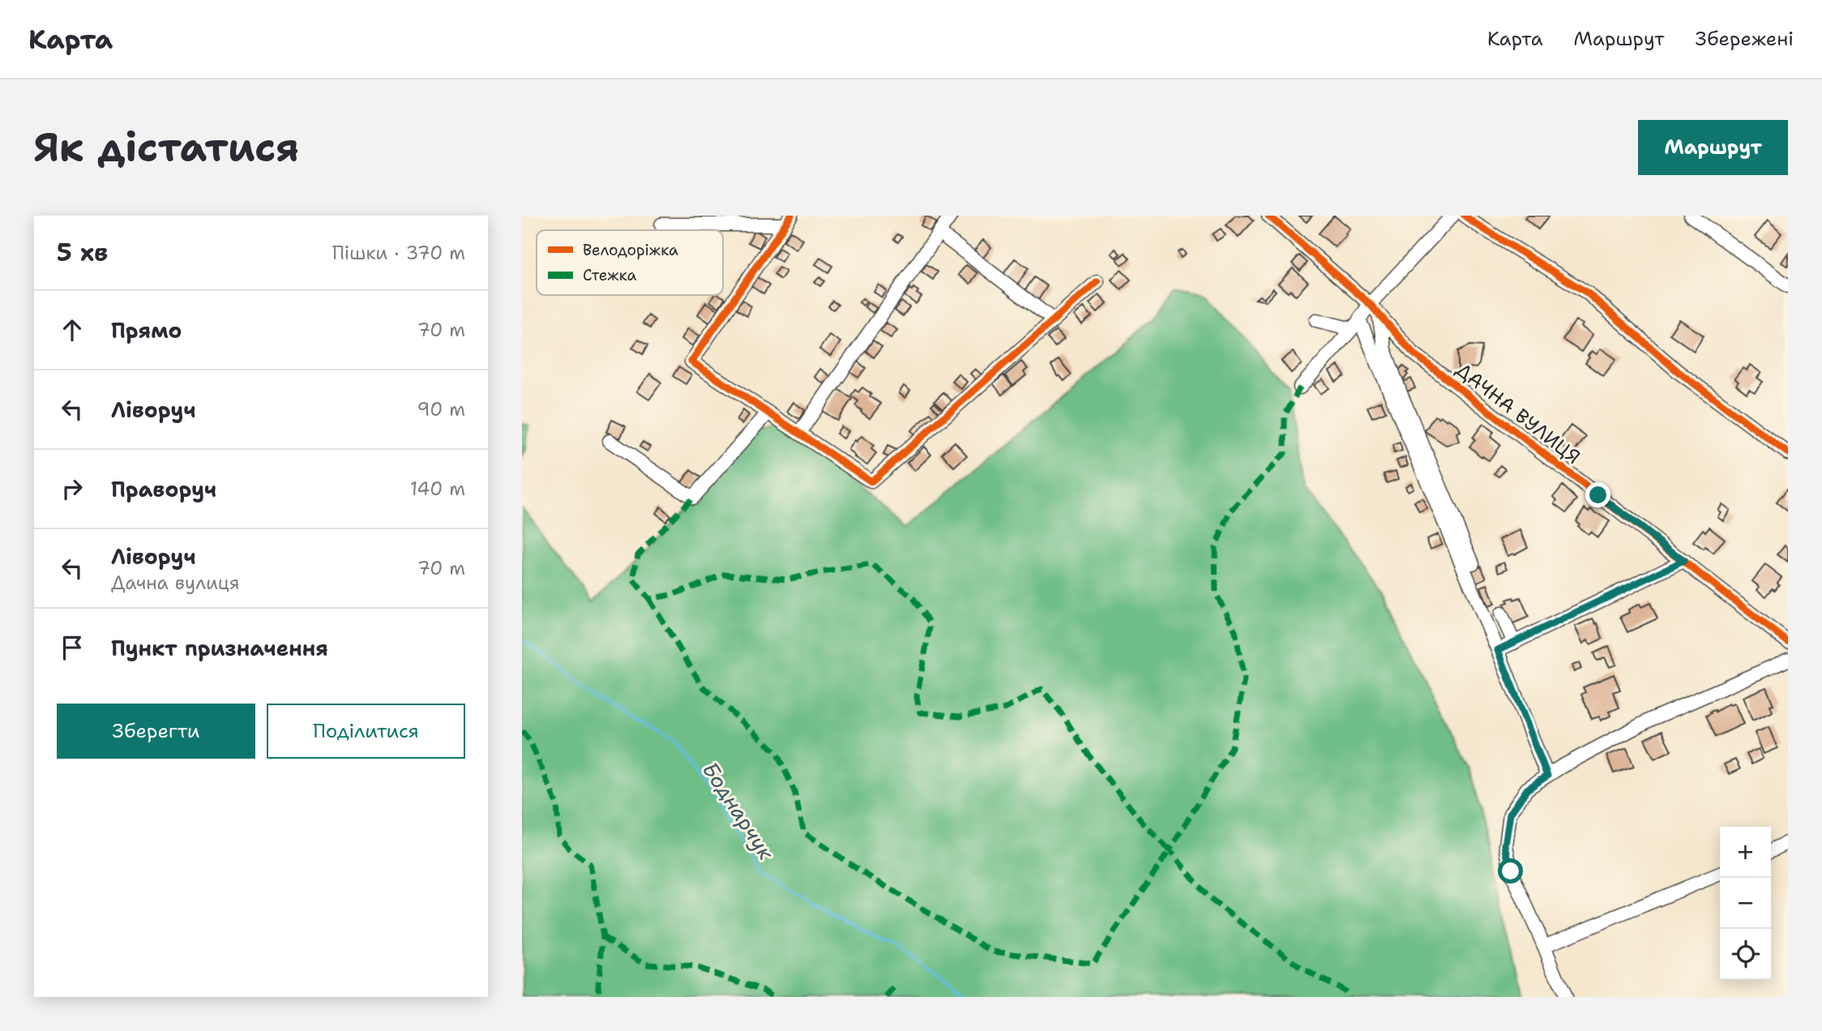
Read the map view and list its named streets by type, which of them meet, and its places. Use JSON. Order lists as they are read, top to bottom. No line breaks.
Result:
{"streets":{"street":["ДАЧНА ВУЛИЦЯ"]},"water":["Боднарчук"],"legend":["Велодоріжка","Стежка"],"page":{"header":"Карта","nav":["Карта","Маршрут","Збережені"],"buttons":["Маршрут",["Зберегти","Поділитися"]],"title":"Як дістатися","heading":["5 хв","Пішки · 370 m"],"list":[["Прямо","70 m"],["Ліворуч","90 m"],["Праворуч","140 m"],["Ліворуч","Дачна вулиця","70 m"],"Пункт призначення"],"map_buttons":["+","−"]}}
